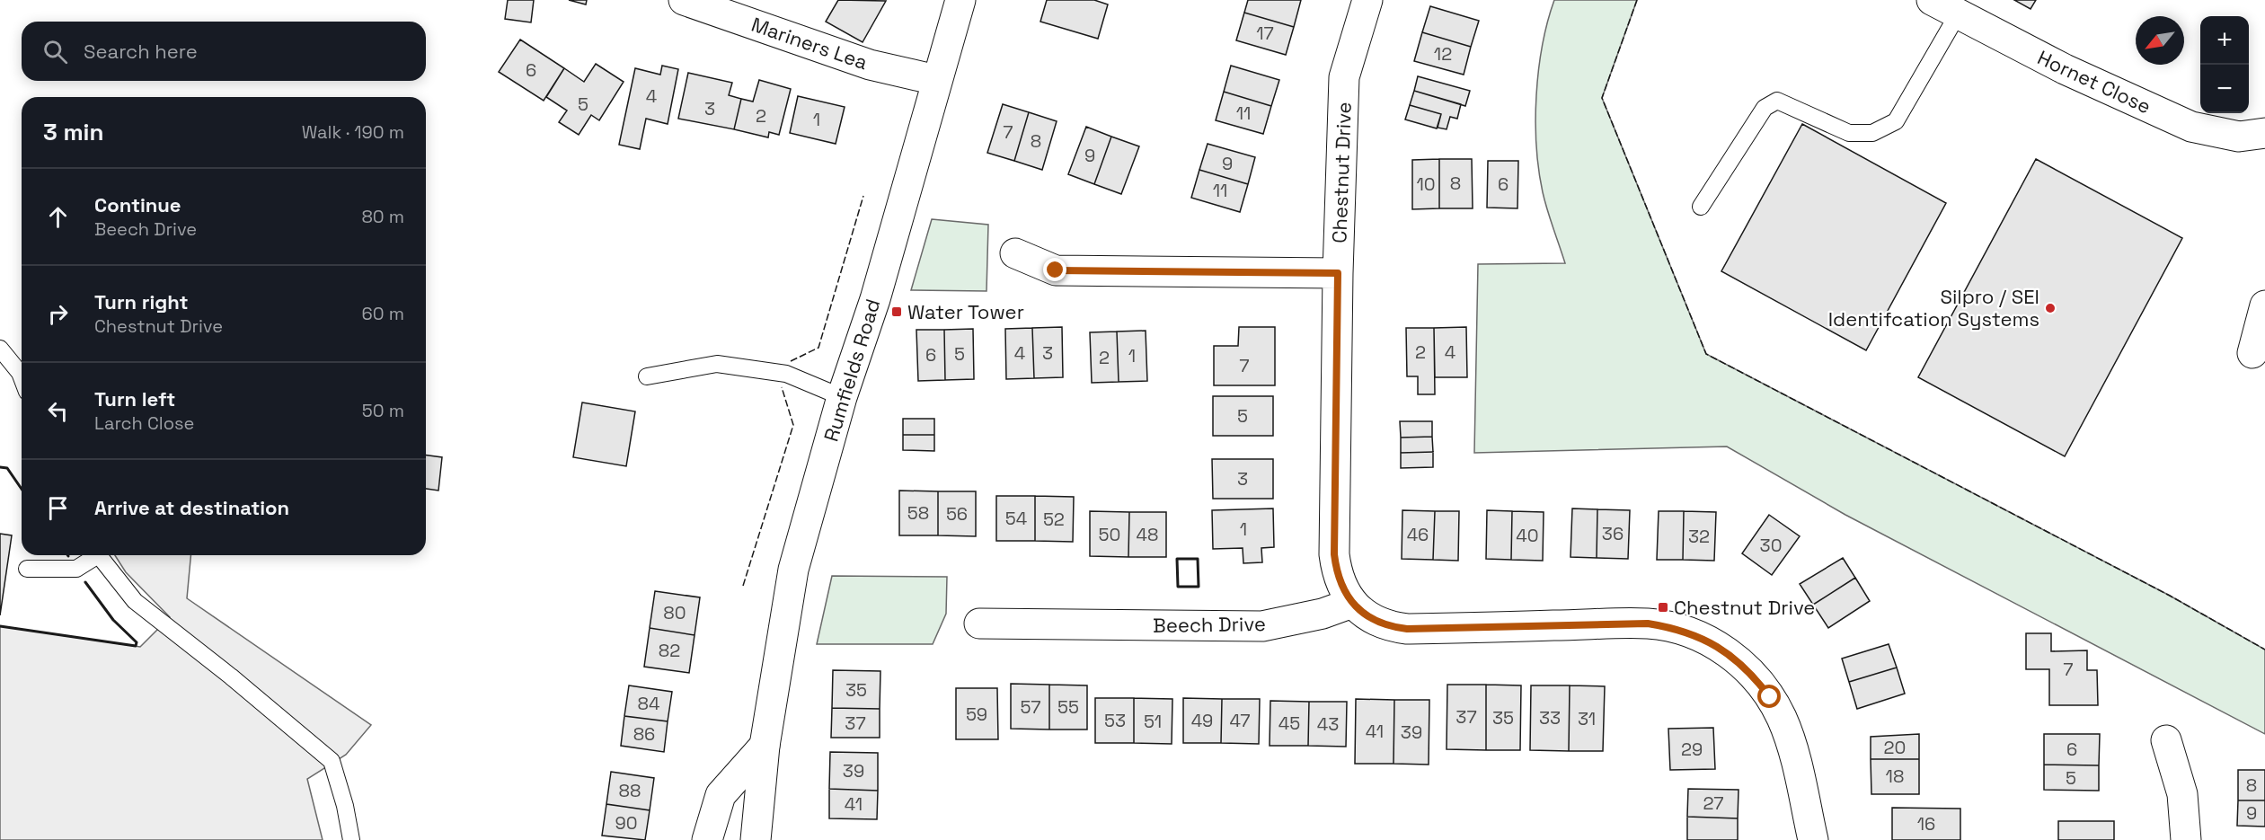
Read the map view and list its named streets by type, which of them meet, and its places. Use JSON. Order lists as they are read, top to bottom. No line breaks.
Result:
{"streets":{"street":["Mariners Lea","Hornet Close","Chestnut Drive","Rumfields Road","Beech Drive"]},"crossings":[["Mariners Lea","Rumfields Road"],["Chestnut Drive","Beech Drive"]],"places":{"other":["Silpro / SEI Identifcation Systems"],"transit":["Water Tower","Chestnut Drive"]},"house_numbers":["17","12","6","4","5","3","11","2","1","7","8","9","9","8","10","6","11","2","4","4","3","5","6","1","2","7","5","3","58","56","54","52","1","36","50","48","46","40","32","30","80","82","7","35","84","57","55","59","37","35","33","31","53","49","47","51","37","45","43","41","39","86","20","29","6","39","18","5","8","88","27","41","9","90","16"],"north":"bottom left","page":{"map_buttons":["+","−"],"search":"Search here","heading":["3 min","Walk · 190 m"],"list":[["Continue","Beech Drive","80 m"],["Turn right","Chestnut Drive","60 m"],["Turn left","Larch Close","50 m"],"Arrive at destination"]}}
